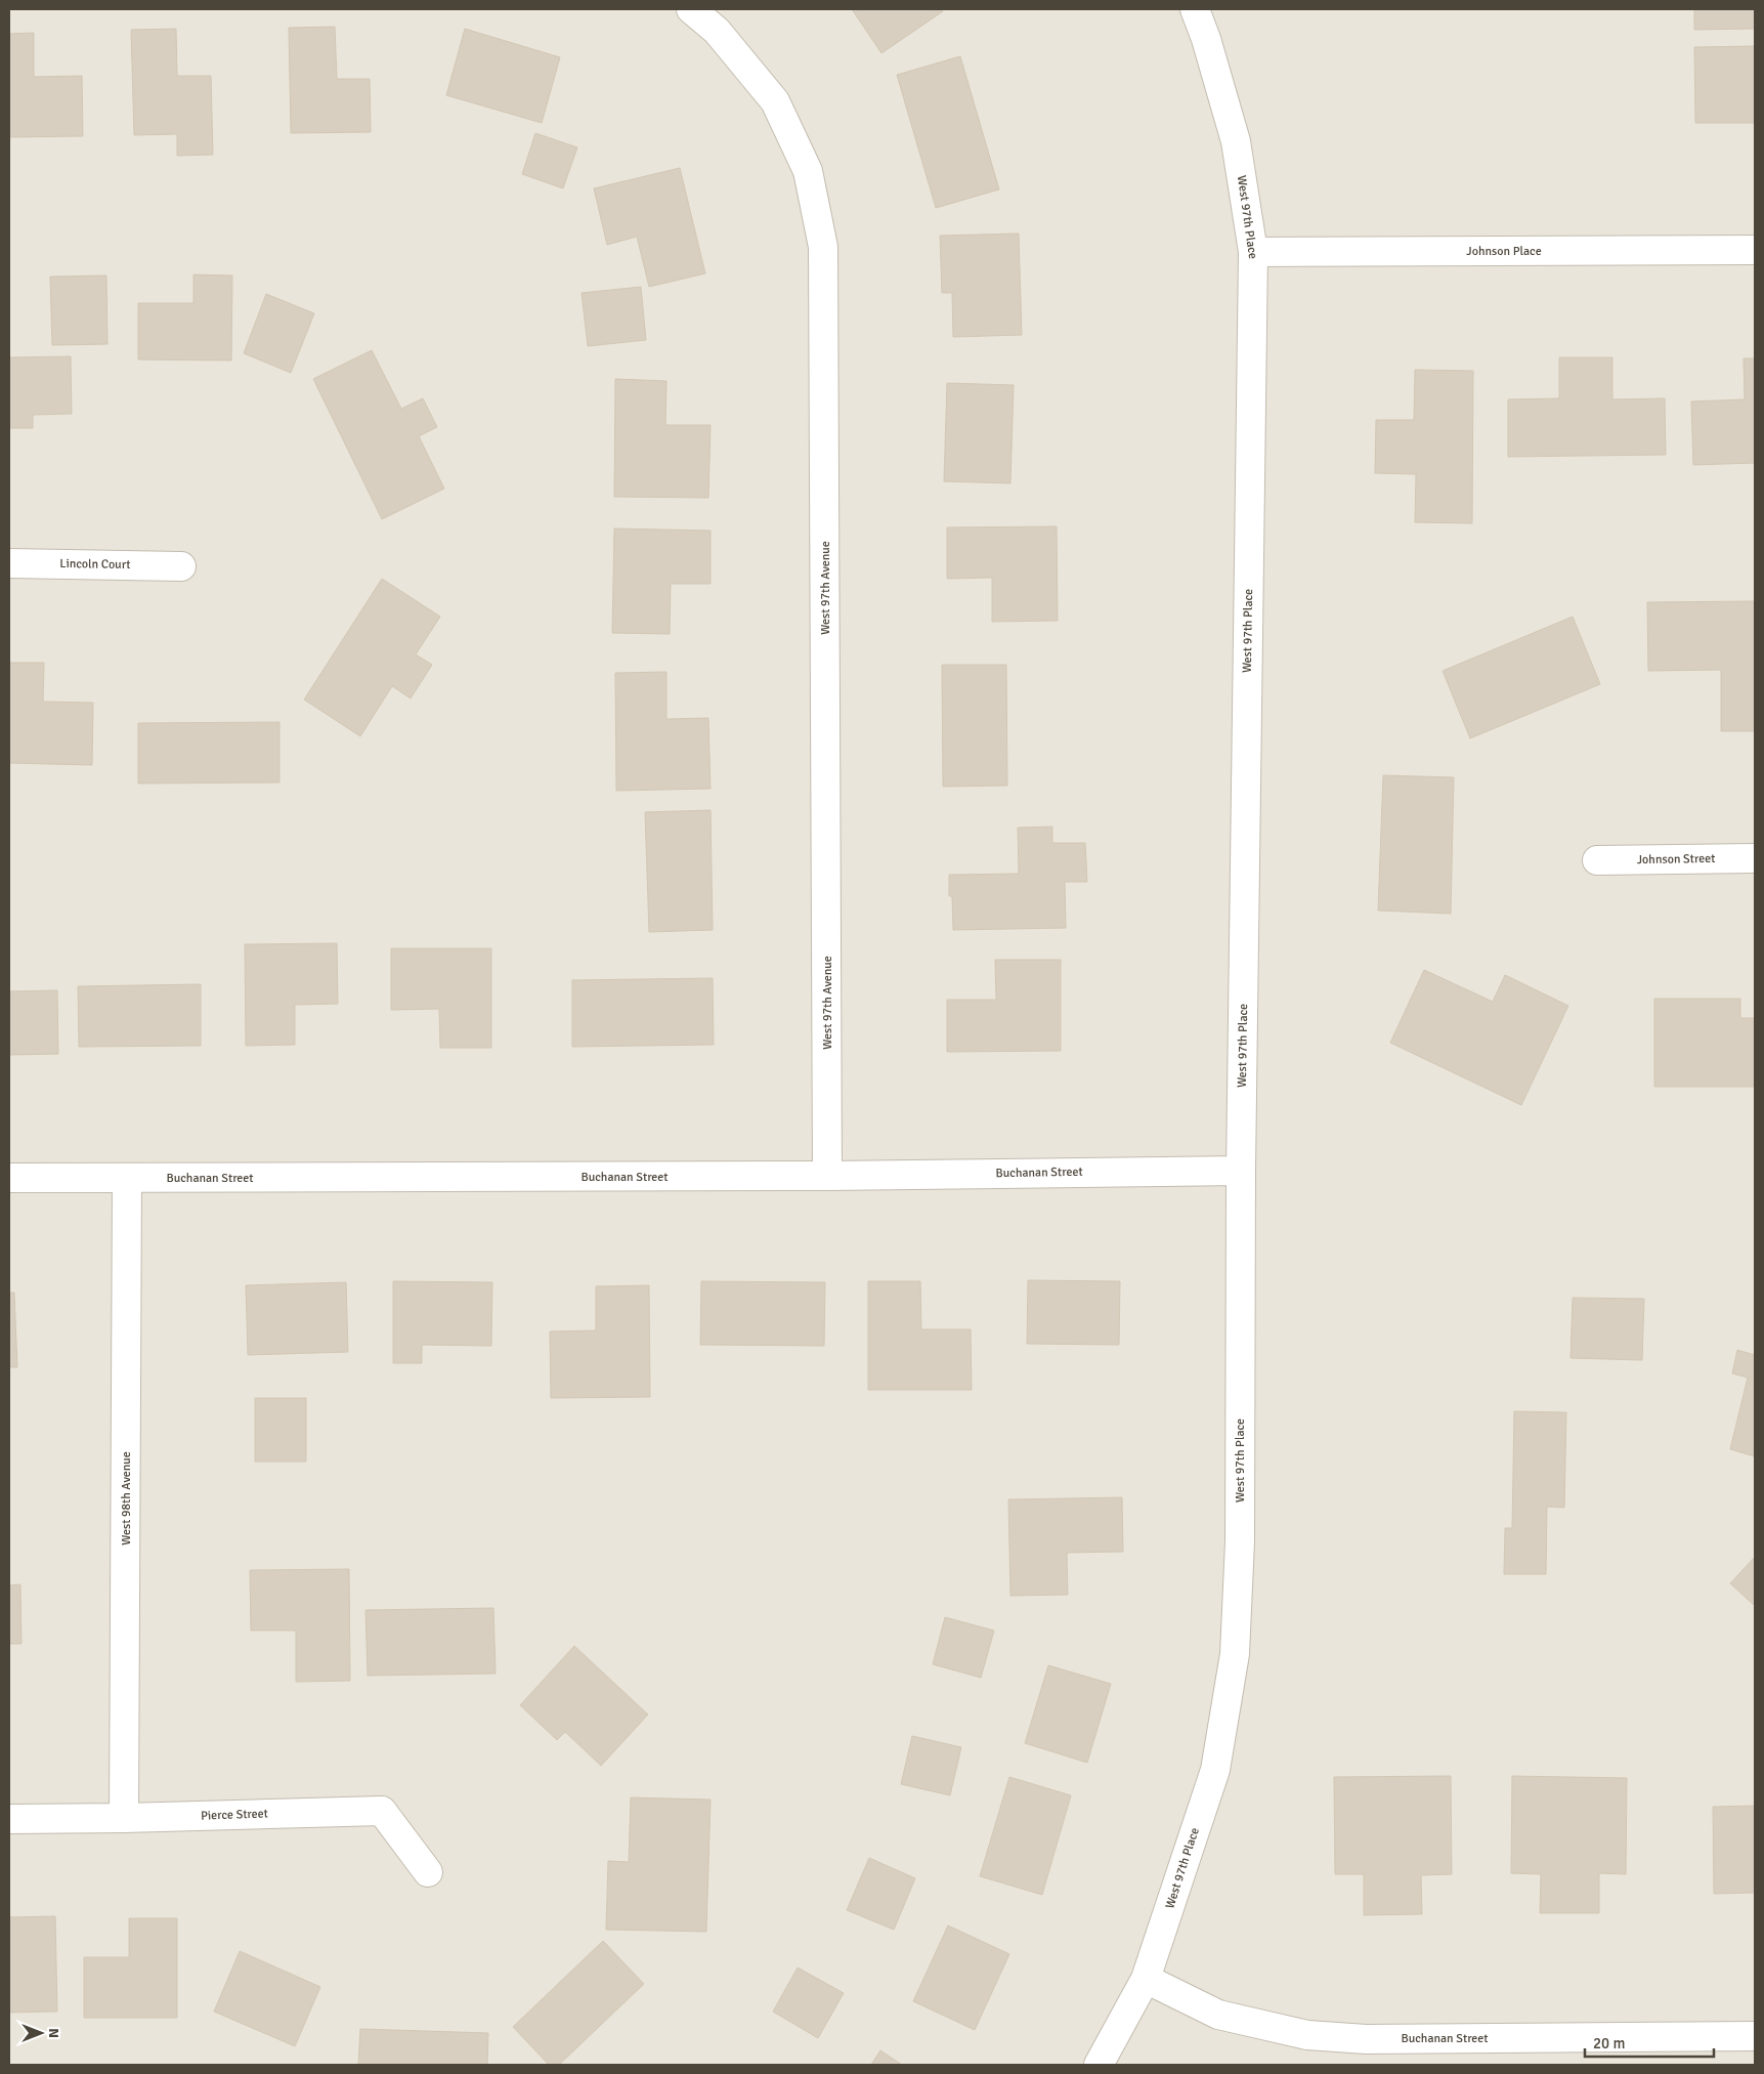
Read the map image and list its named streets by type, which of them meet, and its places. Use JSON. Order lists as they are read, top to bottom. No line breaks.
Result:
{"streets":{"street":["West 97th Place","Johnson Place","Lincoln Court","West 97th Avenue","Johnson Street","Buchanan Street","West 98th Avenue","Pierce Street"]},"crossings":[["West 97th Place","Johnson Place"],["West 97th Place","Buchanan Street"],["West 97th Avenue","Buchanan Street"],["Buchanan Street","West 98th Avenue"],["West 98th Avenue","Pierce Street"]],"scale_bar":"20 m","north":"right"}
